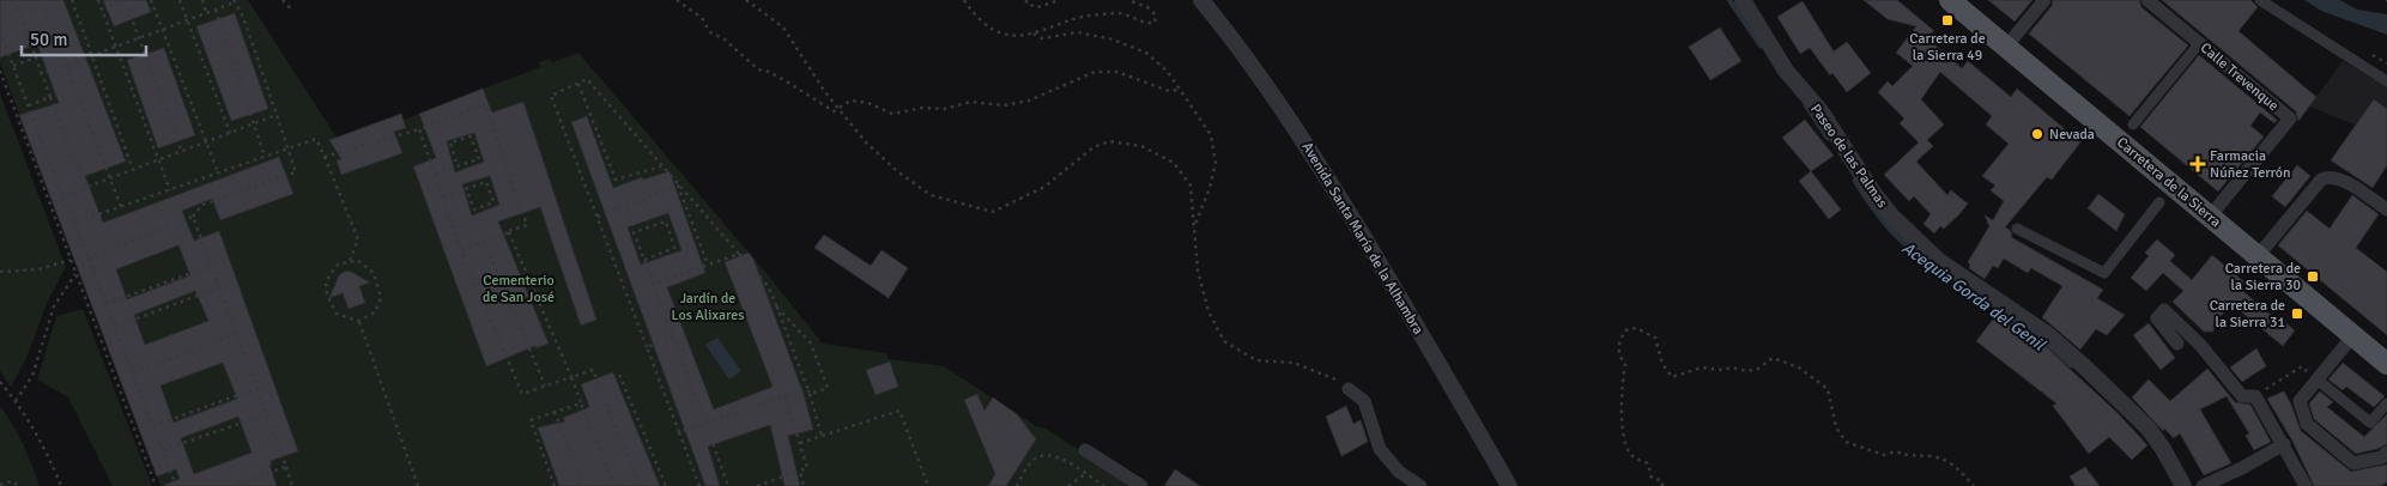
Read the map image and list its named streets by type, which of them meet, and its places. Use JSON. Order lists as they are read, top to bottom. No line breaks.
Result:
{"streets":{"main road":["Carretera de la Sierra"],"street":["Calle Trevenque","Paseo de las Palmas","Avenida Santa María de la Alhambra"]},"crossings":[["Calle Trevenque","Carretera de la Sierra"]],"water":["Acequia Gorda del Genil"],"parks":["Cementerio de San José","Jardín de Los Alixares"],"places":{"transit":["Carretera de la Sierra 49","Carretera de la Sierra 30","Carretera de la Sierra 31"],"other":["Nevada"],"health":["Farmacia Núñez Terrón"]},"scale_bar":"50 m"}
